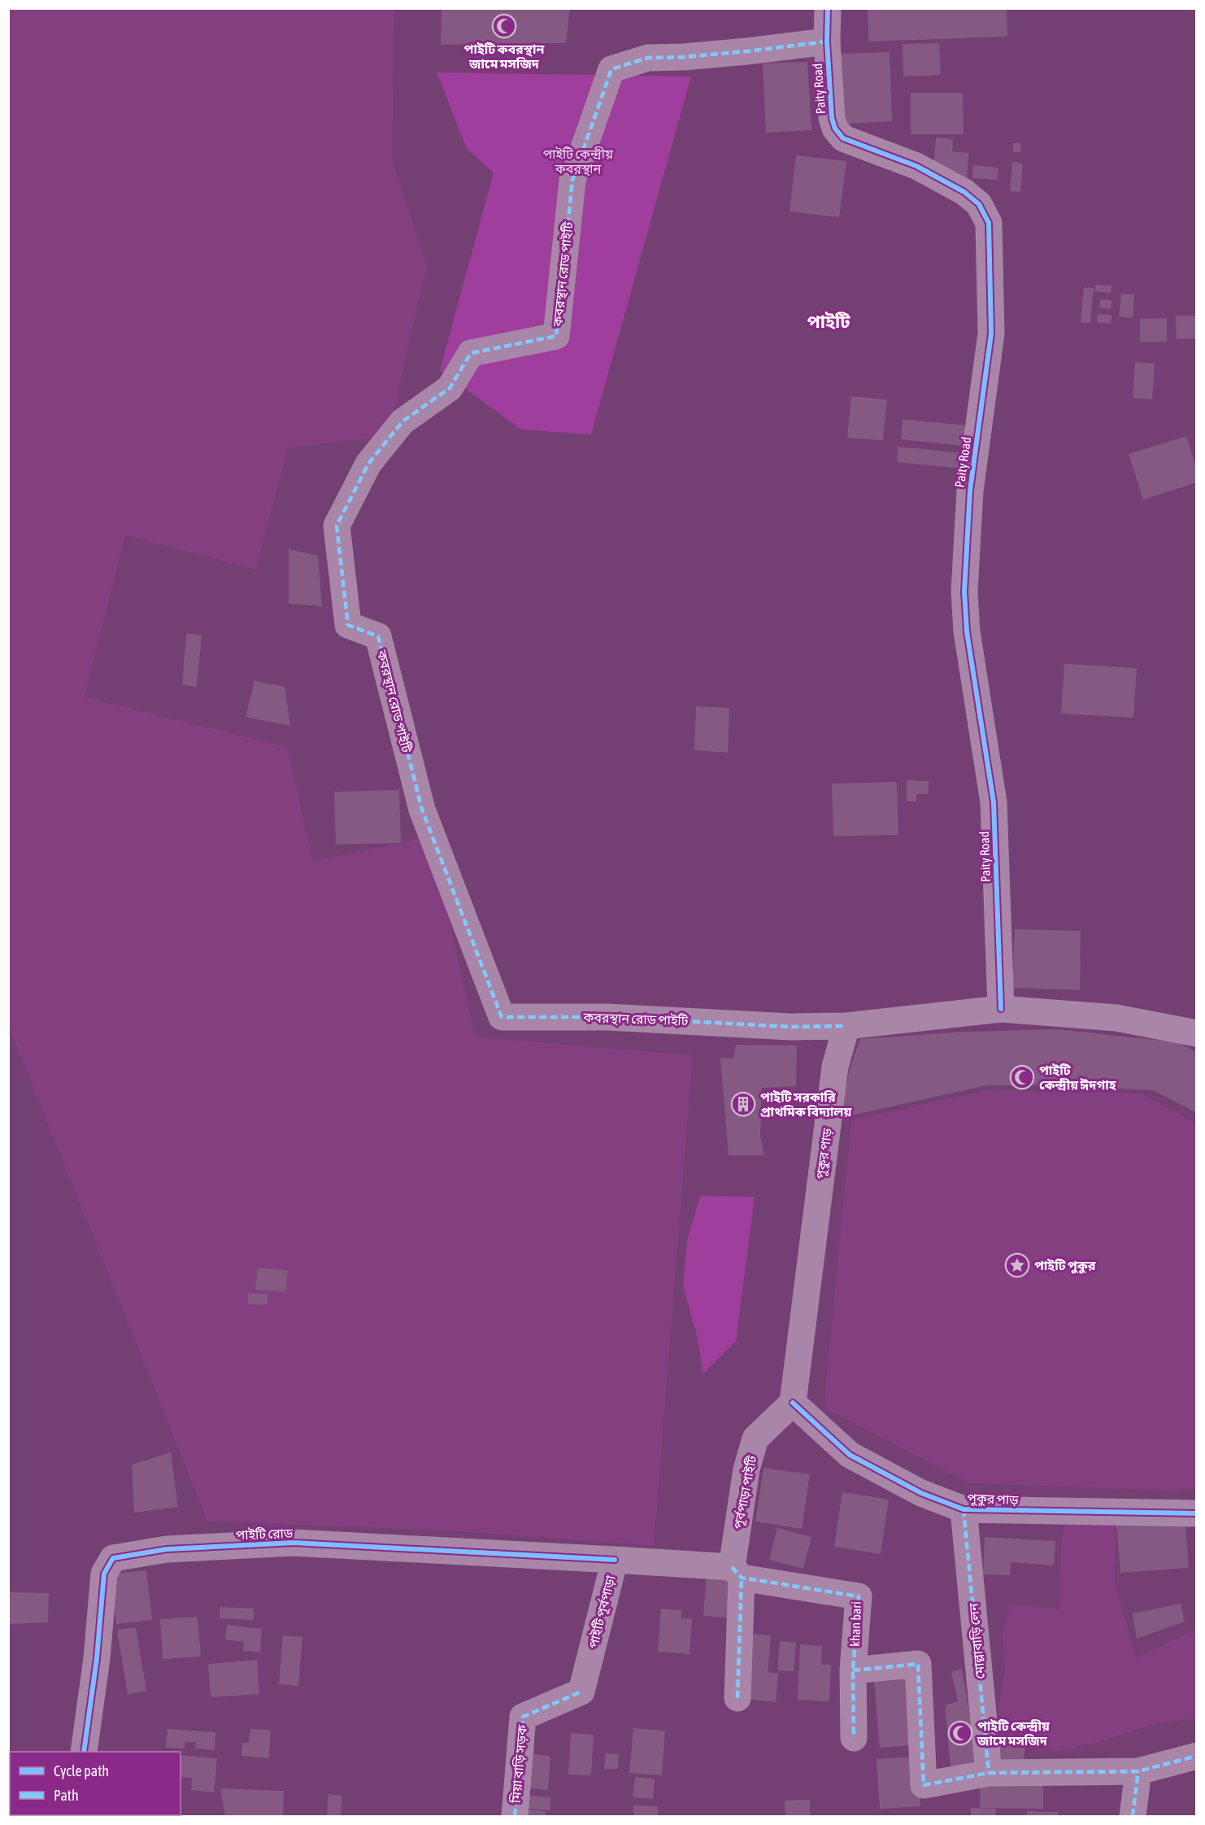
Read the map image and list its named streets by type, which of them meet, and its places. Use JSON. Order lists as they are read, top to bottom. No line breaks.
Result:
{"streets":{"street":["Paity Road","কবরস্থান রোড পাইটি","পুকুর পাড়","পূর্বপাড়া পাইটি","পাইটি রোড","পাইটি পূর্বপাড়া","khan bari","মোল্লাবাড়ি লেন","মিয়া বাড়ি সড়ক"]},"crossings":[["Paity Road","কবরস্থান রোড পাইটি"],["কবরস্থান রোড পাইটি","পুকুর পাড়"],["পুকুর পাড়","পূর্বপাড়া পাইটি"],["পুকুর পাড়","মোল্লাবাড়ি লেন"],["পূর্বপাড়া পাইটি","পাইটি পূর্বপাড়া"],["পূর্বপাড়া পাইটি","khan bari"],["পাইটি রোড","পাইটি পূর্বপাড়া"],["পাইটি পূর্বপাড়া","khan bari"],["পাইটি পূর্বপাড়া","মিয়া বাড়ি সড়ক"]],"districts":["পাইটি"],"parks":["পাইটি কেন্দ্রীয় কবরস্থান"],"places":{"mosque":["পাইটি কবরস্থান জামে মসজিদ","পাইটি কেন্দ্রীয় ঈদগাহ","পাইটি কেন্দ্রীয় জামে মসজিদ"],"building":["পাইটি সরকারি প্রাথমিক বিদ্যালয়"],"place":["পাইটি পুকুর"]},"legend":["Cycle path","Path"]}
